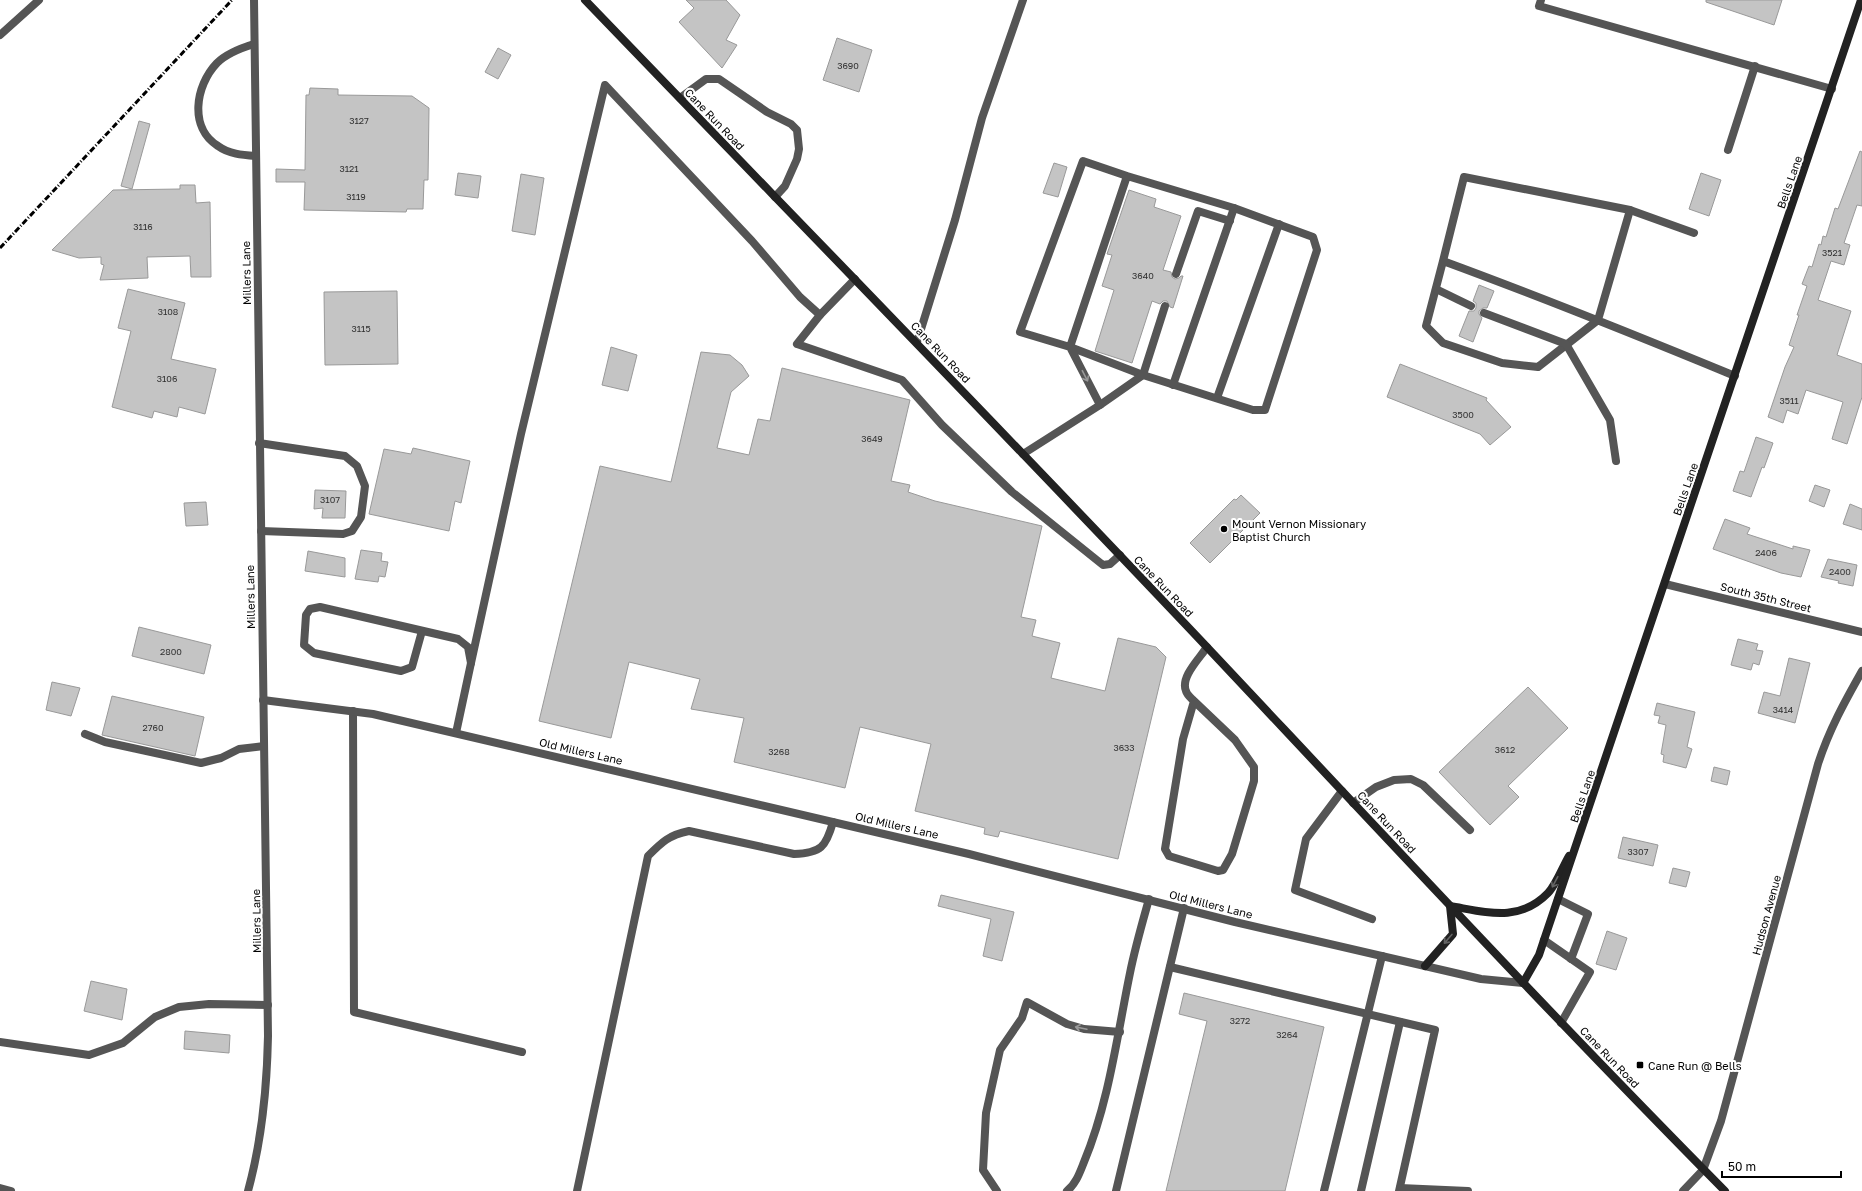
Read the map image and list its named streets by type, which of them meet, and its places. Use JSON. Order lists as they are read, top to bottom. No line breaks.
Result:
{"streets":{"main road":["Cane Run Road","Bells Lane"],"street":["Millers Lane","South 35th Street","Old Millers Lane","Hudson Avenue"]},"crossings":[["Cane Run Road","Bells Lane"],["Cane Run Road","Old Millers Lane"],["Cane Run Road","Hudson Avenue"],["Bells Lane","South 35th Street"],["Bells Lane","Old Millers Lane"],["Millers Lane","Old Millers Lane"]],"places":{"other":["Mount Vernon Missionary Baptist Church"],"transit":["Cane Run @ Bells"]},"house_numbers":["3690","3127","3121","3119","3116","3521","3640","3108","3115","3106","3511","3500","3649","3107","2406","2400","2800","3414","2760","3633","3612","3268","3307","3272","3264"],"scale_bar":"50 m"}
